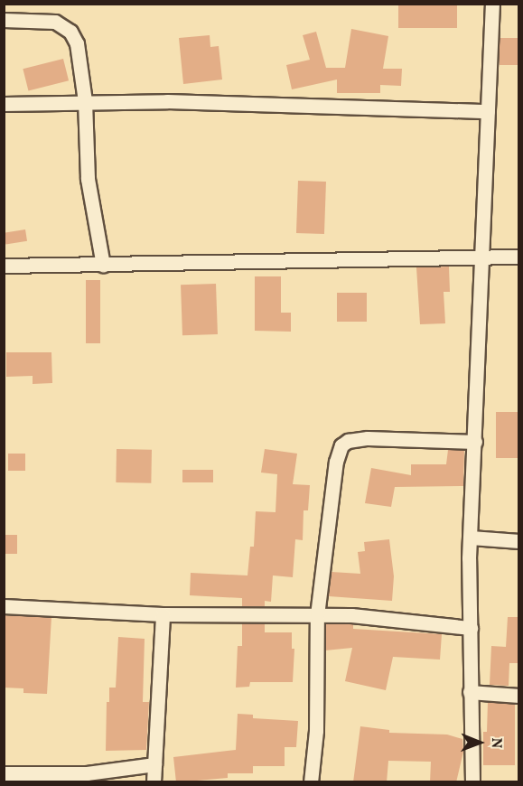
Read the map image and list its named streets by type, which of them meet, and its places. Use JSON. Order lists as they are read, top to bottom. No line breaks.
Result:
{"north":"right"}
